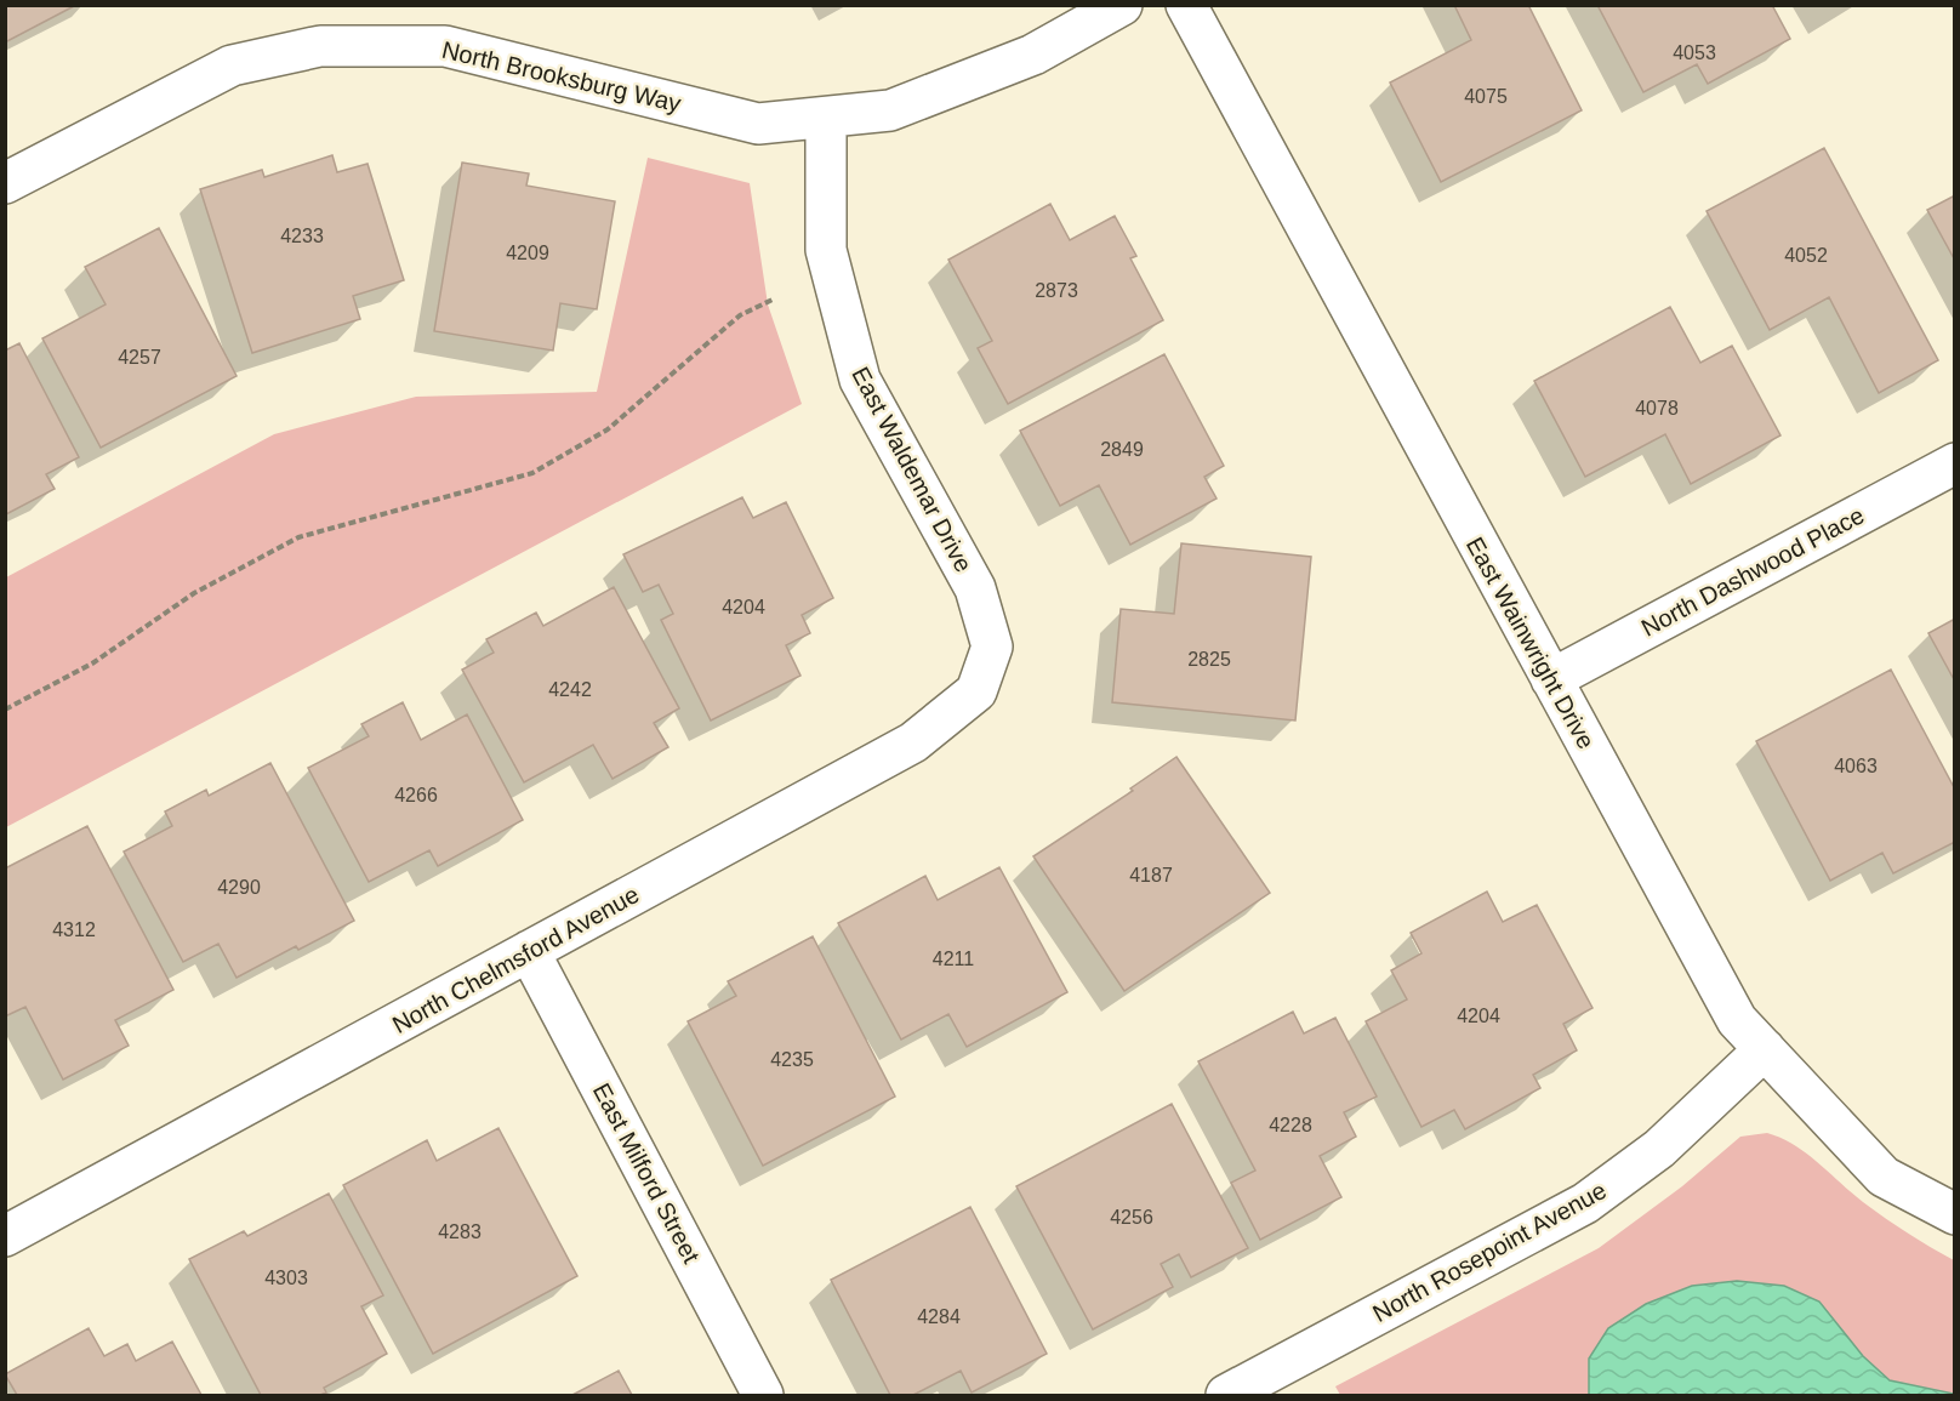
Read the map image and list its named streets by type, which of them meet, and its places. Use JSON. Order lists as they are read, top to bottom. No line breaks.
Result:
{"streets":{"street":["North Brooksburg Way","East Waldemar Drive","North Dashwood Place","East Wainwright Drive","North Chelmsford Avenue","East Milford Street","North Rosepoint Avenue"]},"crossings":[["North Brooksburg Way","East Waldemar Drive"],["East Waldemar Drive","North Chelmsford Avenue"],["North Dashwood Place","East Wainwright Drive"],["East Wainwright Drive","North Rosepoint Avenue"],["North Chelmsford Avenue","East Milford Street"]],"house_numbers":["4053","4075","4233","4209","4052","2873","4257","4078","2849","4204","2825","4242","4063","4266","4187","4290","4312","4211","4204","4235","4228","4256","4283","4303","4284"]}
